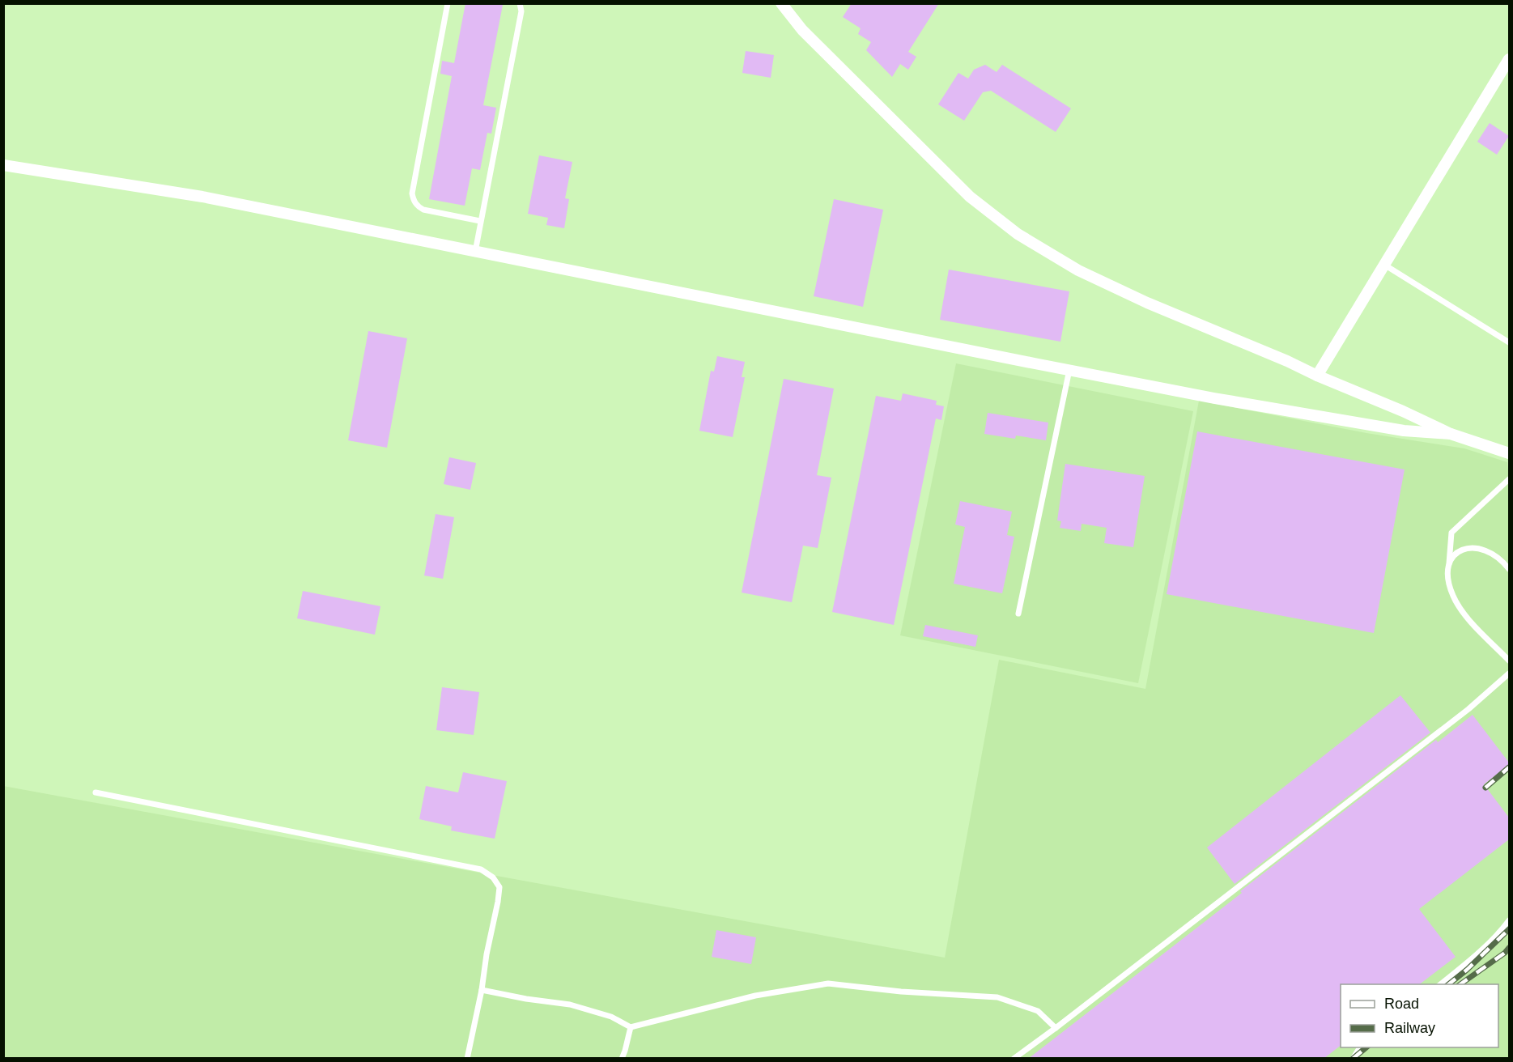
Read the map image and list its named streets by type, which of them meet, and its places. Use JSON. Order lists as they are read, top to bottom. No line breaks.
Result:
{"legend":["Road","Railway"]}
